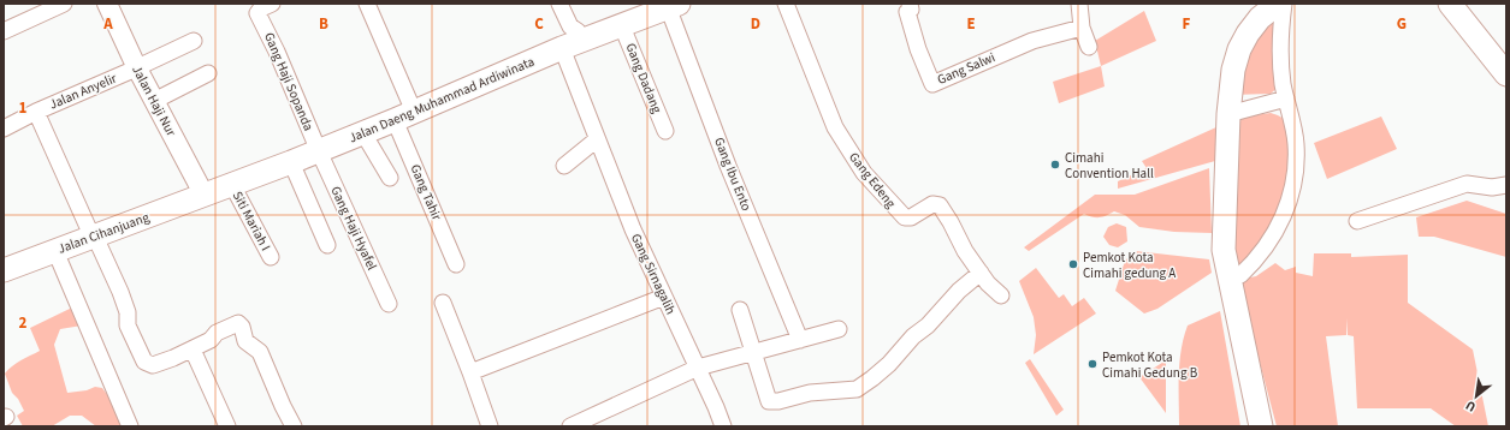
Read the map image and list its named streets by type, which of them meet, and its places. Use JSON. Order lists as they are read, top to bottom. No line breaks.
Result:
{"streets":{"main road":["Jalan Daeng Muhammad Ardiwinata","Jalan Cihanjuang"],"street":["Gang Salwi","Gang Dadang","Gang Haji Sopanda","Jalan Anyelir","Jalan Haji Nur","Gang Ibu Ento","Gang Edeng","Gang Tahir","Siti Mariah I","Gang Haji Hyafel","Gang Sirnagalih"]},"crossings":[["Gang Dadang","Jalan Daeng Muhammad Ardiwinata"],["Gang Haji Sopanda","Jalan Daeng Muhammad Ardiwinata"],["Gang Haji Sopanda","Gang Haji Hyafel"],["Jalan Anyelir","Jalan Haji Nur"],["Jalan Daeng Muhammad Ardiwinata","Jalan Haji Nur"],["Jalan Daeng Muhammad Ardiwinata","Gang Ibu Ento"],["Jalan Daeng Muhammad Ardiwinata","Gang Tahir"],["Jalan Daeng Muhammad Ardiwinata","Siti Mariah I"],["Jalan Daeng Muhammad Ardiwinata","Gang Haji Hyafel"],["Jalan Daeng Muhammad Ardiwinata","Jalan Cihanjuang"],["Jalan Daeng Muhammad Ardiwinata","Gang Sirnagalih"],["Jalan Haji Nur","Jalan Cihanjuang"]],"places":["Cimahi Convention Hall","Pemkot Kota Cimahi gedung A","Pemkot Kota Cimahi Gedung B"],"north":"bottom left","grid":{"columns":["A","B","C","D","E","F","G"],"rows":["1","2"]}}
